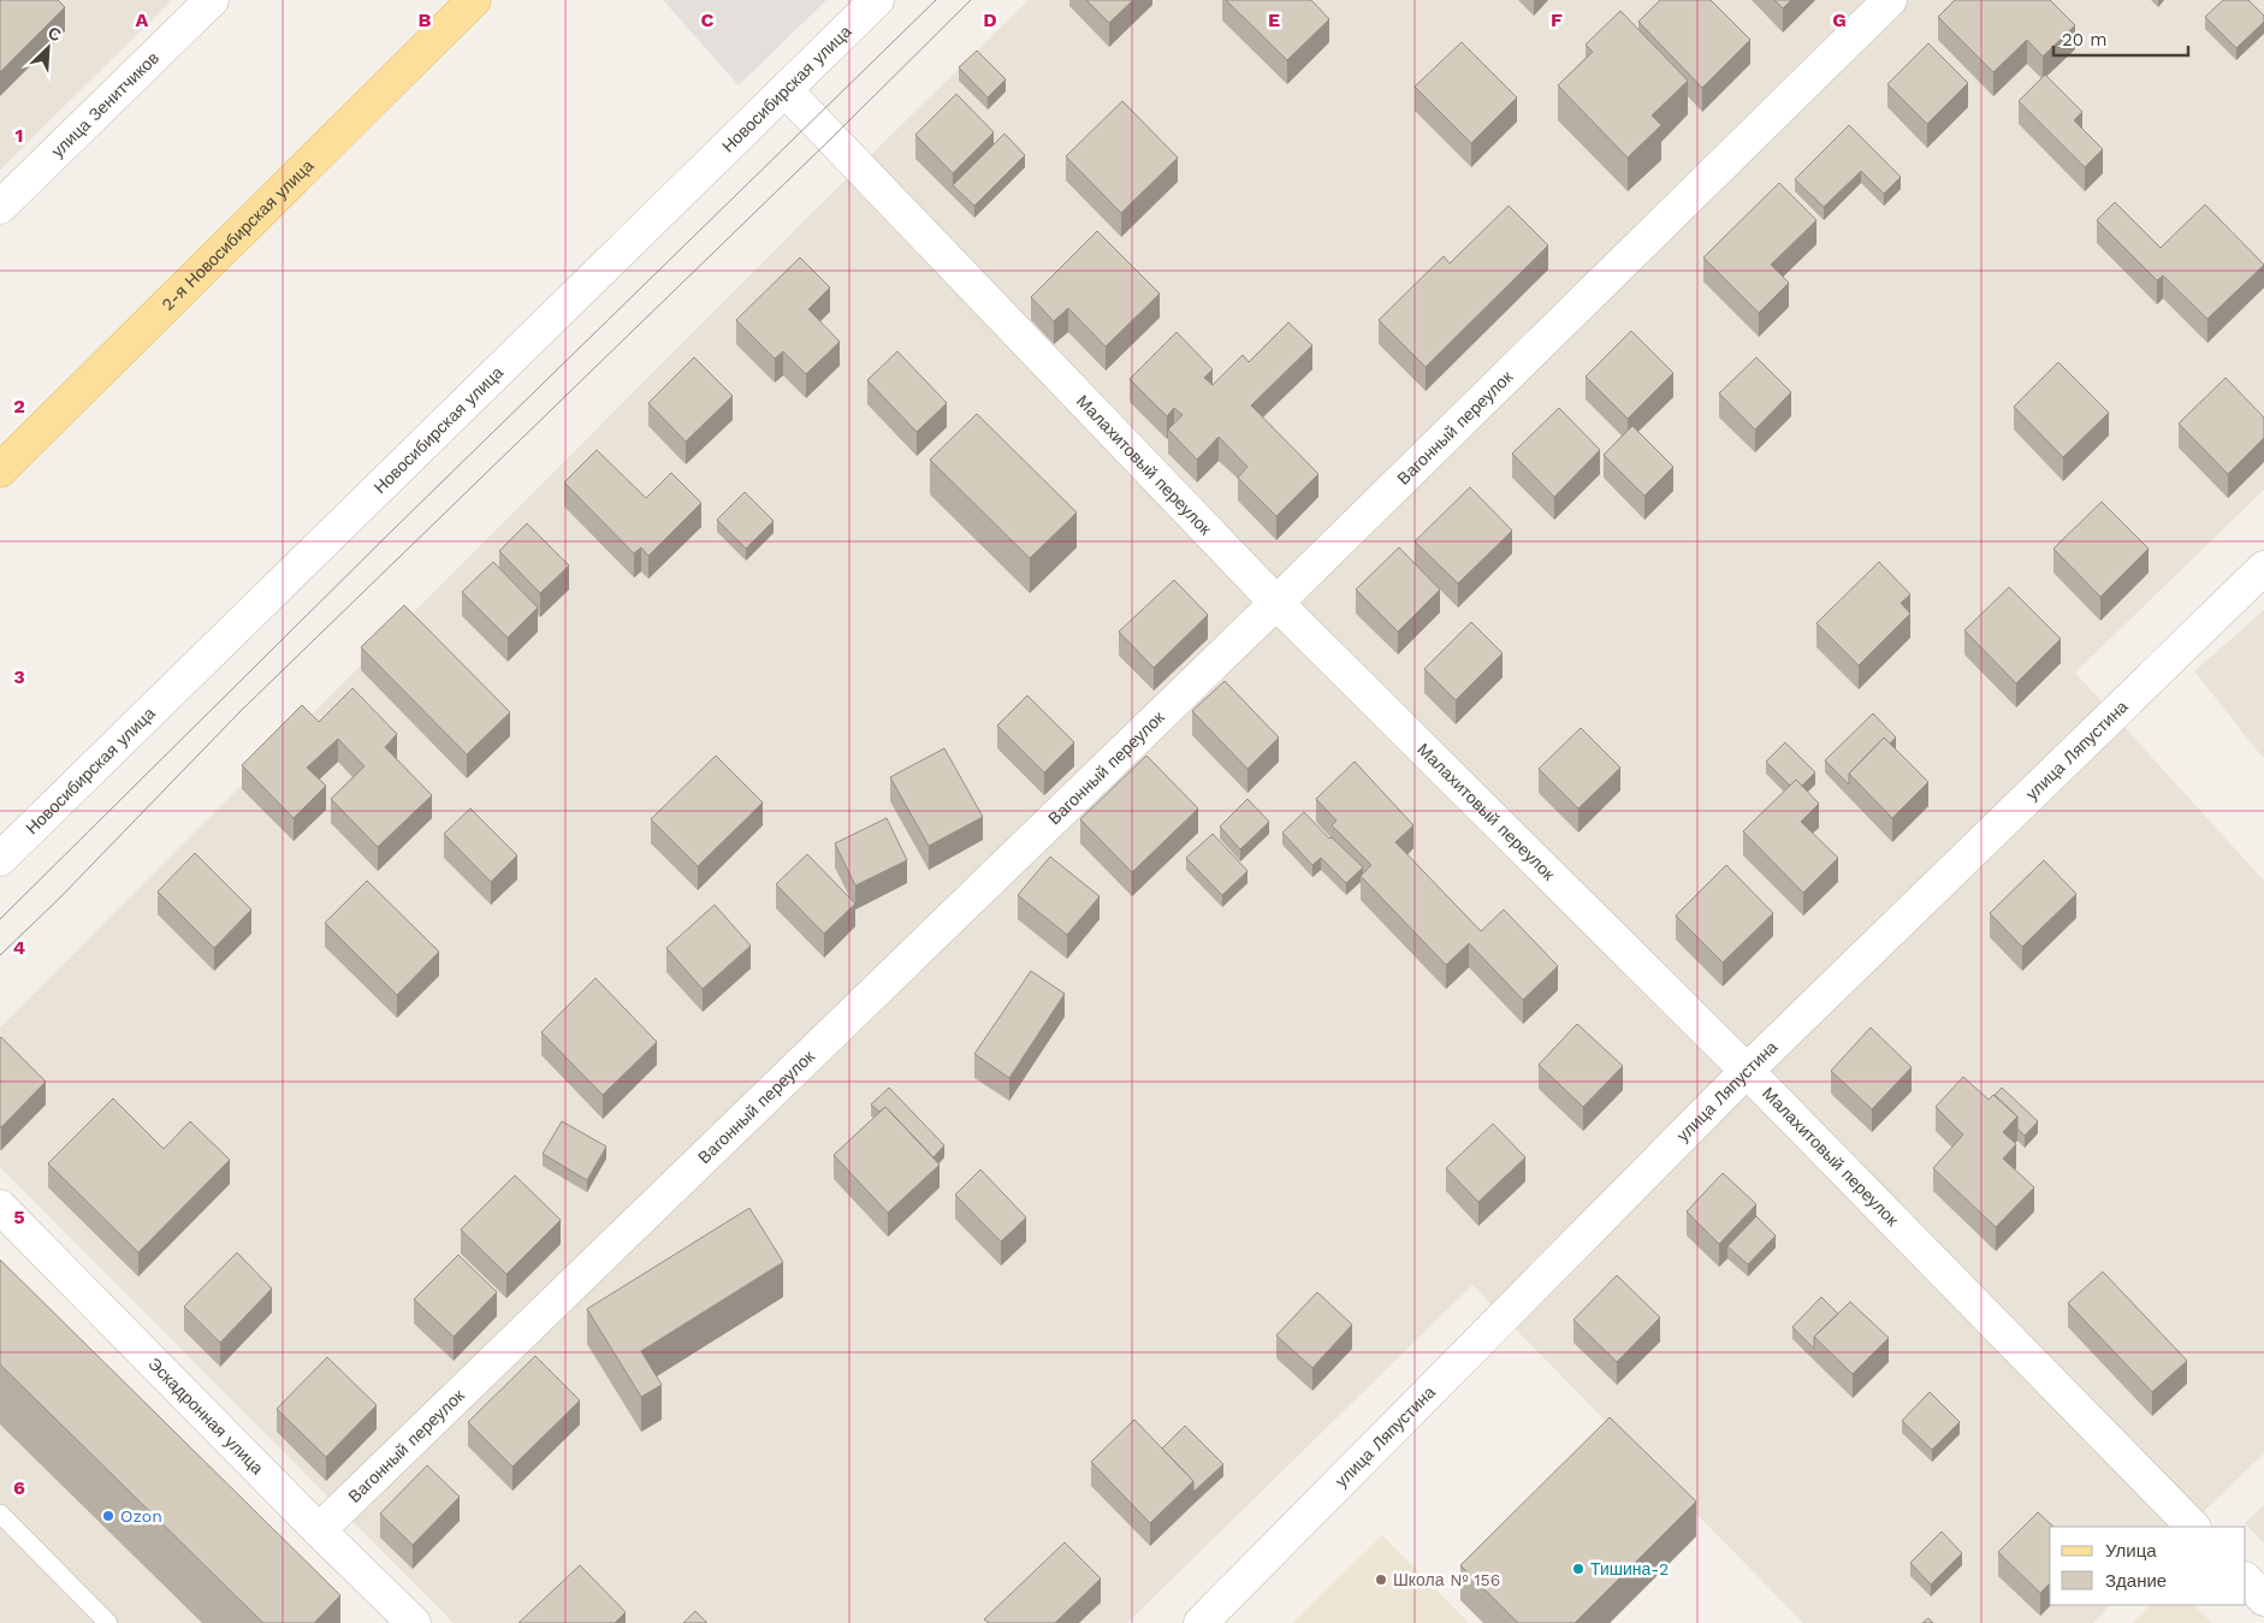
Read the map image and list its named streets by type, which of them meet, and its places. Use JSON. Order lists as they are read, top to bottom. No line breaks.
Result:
{"streets":{"main road":["2-я Новосибирская улица"],"street":["Новосибирская улица","улица Зенитчиков","Вагонный переулок","Малахитовый переулок","улица Ляпустина","Эскадронная улица"]},"crossings":[["Новосибирская улица","Малахитовый переулок"],["Вагонный переулок","Малахитовый переулок"],["Вагонный переулок","Эскадронная улица"],["Малахитовый переулок","улица Ляпустина"]],"places":["Ozon","Тишина-2","Школа № 156"],"legend":["Улица","Здание"],"scale_bar":"20 m","north":"top right","grid":{"columns":["A","B","C","D","E","F","G"],"rows":["1","2","3","4","5","6"]}}
